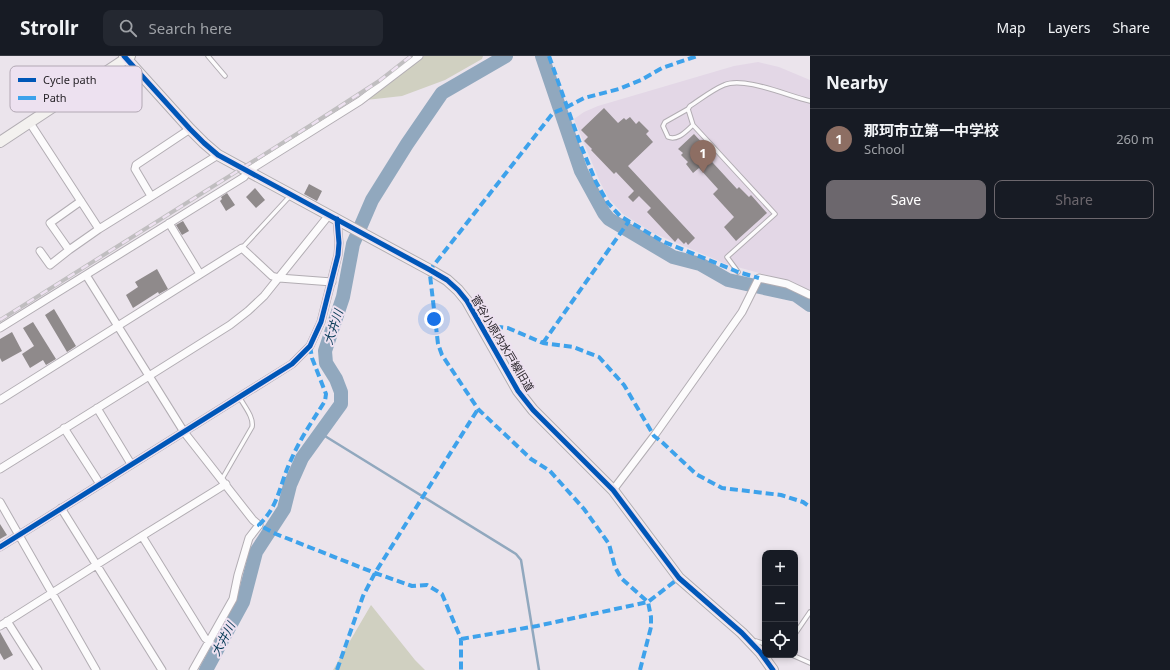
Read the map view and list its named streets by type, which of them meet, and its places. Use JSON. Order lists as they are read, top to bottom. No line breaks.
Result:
{"streets":{"street":["菅谷小原内水戸線旧道"]},"water":["大井川"],"legend":["Cycle path","Path"],"page":{"header":"Strollr","search":"Search here","nav":["Map","Layers","Share"],"heading":"Nearby","list":[{"mark":"1","name":"那珂市立第一中学校","note":"School","value":"260 m"}],"pins":"1","buttons":["Save","Share"],"map_buttons":["+","−"]}}
